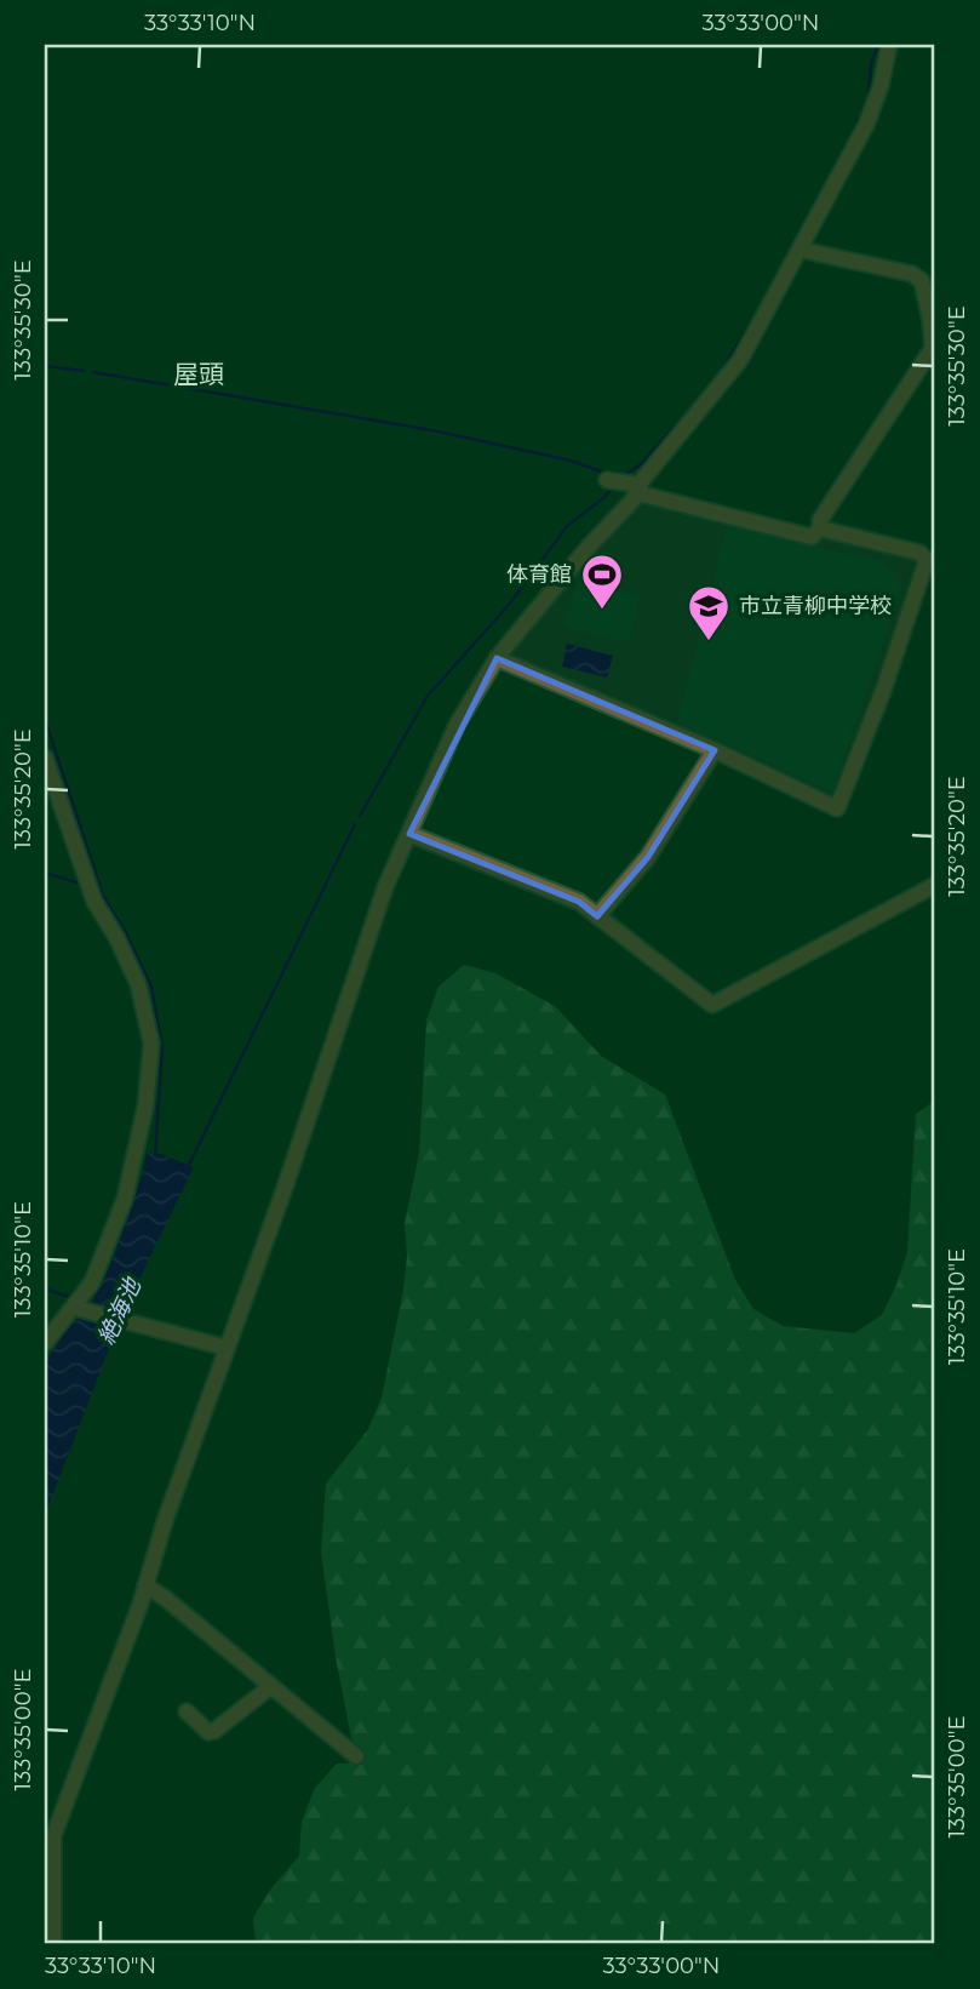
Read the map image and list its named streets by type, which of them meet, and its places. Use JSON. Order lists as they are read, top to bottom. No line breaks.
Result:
{"districts":["屋頭"],"water":["絶海池"],"places":{"sports":["体育館"],"school or university":["市立青柳中学校"]},"coordinates":["33°33'10\"N","33°33'00\"N","133°35'30\"E","133°35'20\"E","133°35'10\"E","133°35'00\"E"]}
